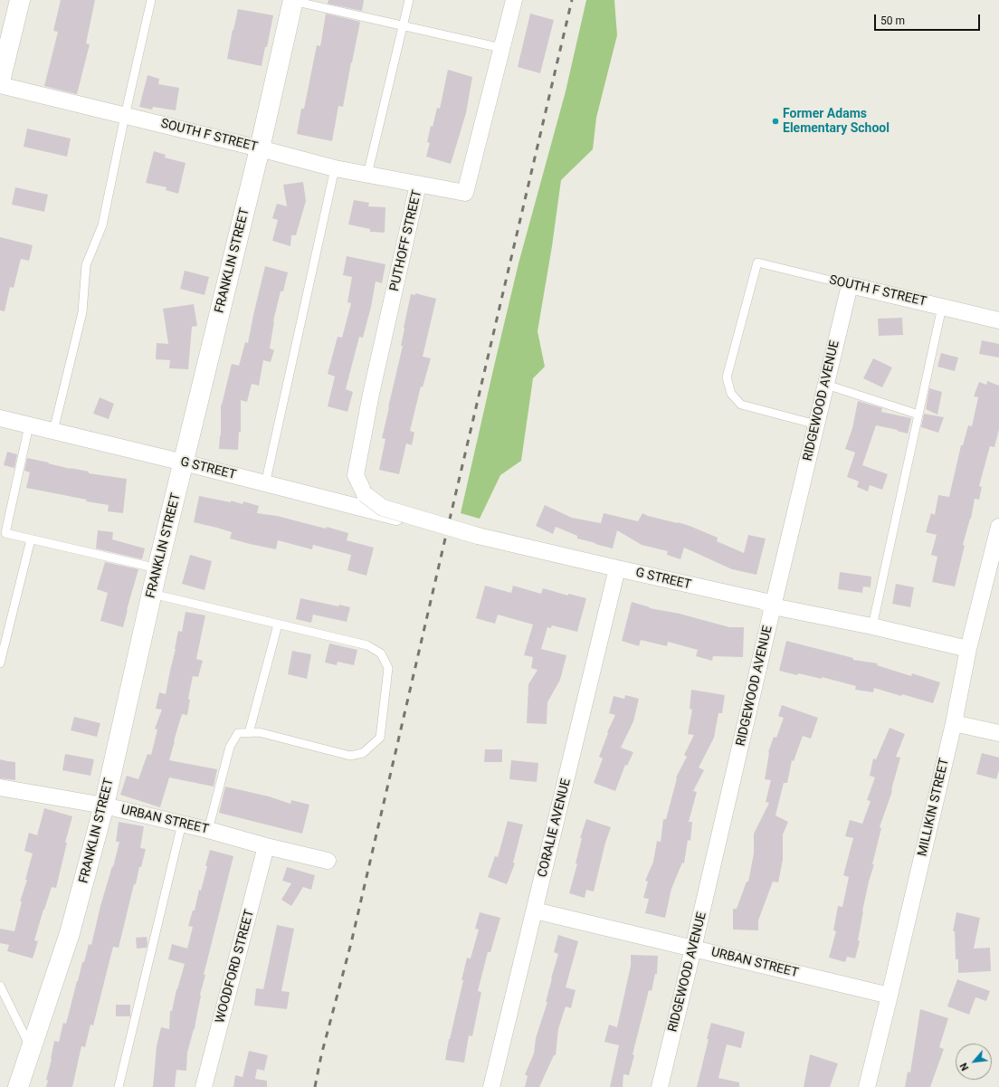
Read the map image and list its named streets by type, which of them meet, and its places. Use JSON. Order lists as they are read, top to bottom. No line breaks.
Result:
{"streets":{"street":["SOUTH F STREET","PUTHOFF STREET","FRANKLIN STREET","RIDGEWOOD AVENUE","G STREET","MILLIKIN STREET","URBAN STREET","CORALIE AVENUE","WOODFORD STREET"]},"crossings":[["SOUTH F STREET","PUTHOFF STREET"],["SOUTH F STREET","FRANKLIN STREET"],["SOUTH F STREET","RIDGEWOOD AVENUE"],["PUTHOFF STREET","G STREET"],["FRANKLIN STREET","G STREET"],["FRANKLIN STREET","URBAN STREET"],["RIDGEWOOD AVENUE","G STREET"],["RIDGEWOOD AVENUE","URBAN STREET"],["G STREET","MILLIKIN STREET"],["G STREET","CORALIE AVENUE"],["MILLIKIN STREET","URBAN STREET"],["URBAN STREET","CORALIE AVENUE"],["URBAN STREET","WOODFORD STREET"]],"places":["Former Adams Elementary School"],"scale_bar":"50 m","north":"bottom left"}
